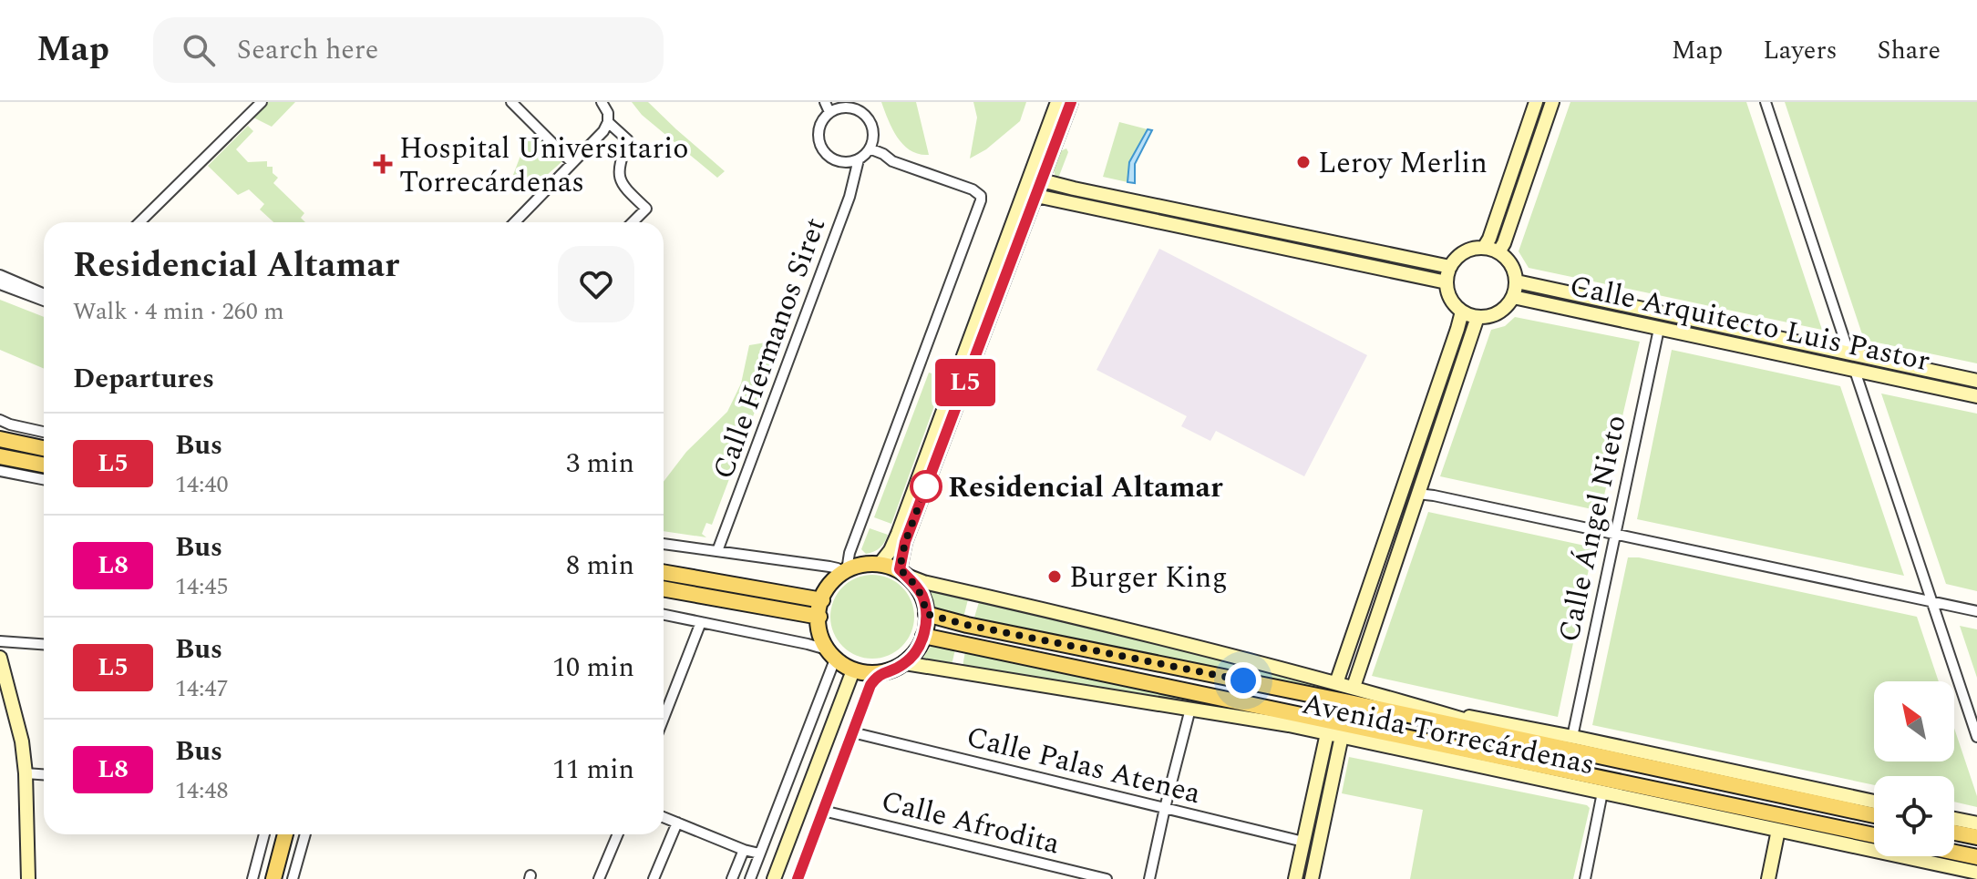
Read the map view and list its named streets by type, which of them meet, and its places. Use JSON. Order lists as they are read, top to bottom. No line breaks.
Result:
{"streets":{"main road":["Avenida Torrecárdenas"],"street":["Calle Arquitecto Luis Pastor","Calle Hermanos Siret","Calle Ángel Nieto","Calle Palas Atenea","Calle Afrodita"]},"crossings":[["Calle Arquitecto Luis Pastor","Calle Ángel Nieto"],["Calle Ángel Nieto","Avenida Torrecárdenas"]],"places":{"other":["Leroy Merlin","Residencial Altamar","Burger King"],"health":["Hospital Universitario Torrecárdenas"]},"lines":["bus line L5"],"north":"top left","page":{"header":"Map","search":"Search here","nav":["Map","Layers","Share"],"on_map":"L5","heading":[["Residencial Altamar","Walk · 4 min · 260 m"],"Departures"],"list":[{"mark":"L5","name":"Bus","note":"14:40","value":"3 min"},{"mark":"L8","name":"Bus","note":"14:45","value":"8 min"},{"mark":"L5","name":"Bus","note":"14:47","value":"10 min"},{"mark":"L8","name":"Bus","note":"14:48","value":"11 min"}]}}
